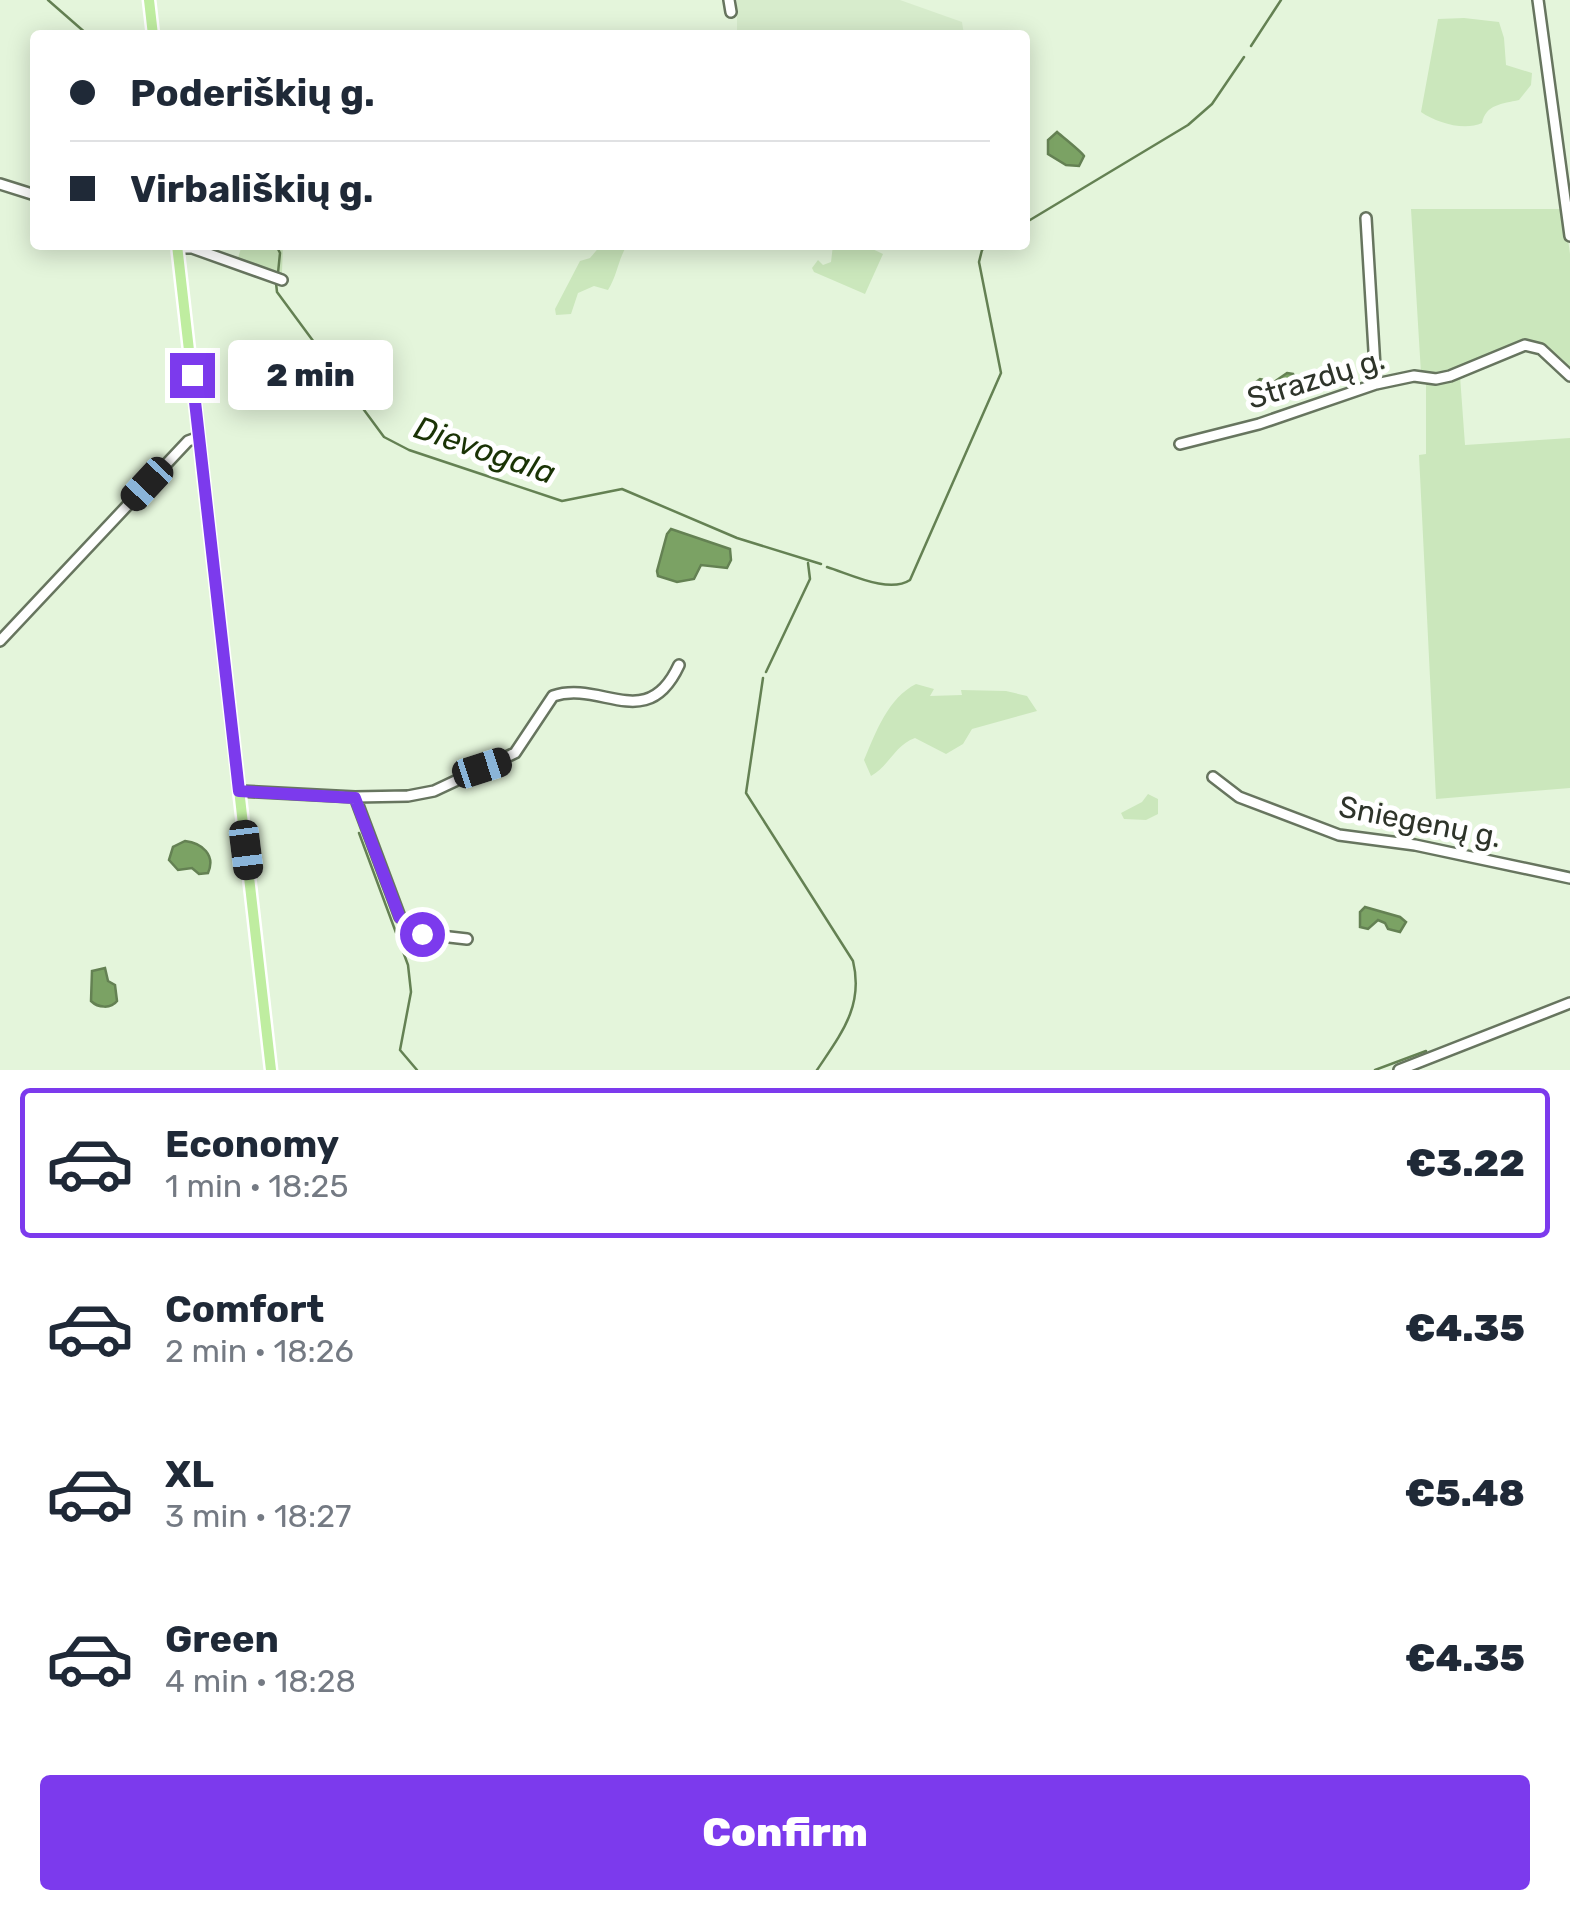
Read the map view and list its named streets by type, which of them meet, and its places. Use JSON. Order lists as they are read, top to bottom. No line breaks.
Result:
{"streets":{"street":["Strazdų g.","Sniegenų g."]},"water":["Dievogala"],"page":{"banner":["Poderiškių g.","Virbališkių g."],"bubble":"2 min","list":[{"name":"Economy","note":"1 min · 18:25","value":"€3.22"},{"name":"Comfort","note":"2 min · 18:26","value":"€4.35"},{"name":"XL","note":"3 min · 18:27","value":"€5.48"},{"name":"Green","note":"4 min · 18:28","value":"€4.35"}],"buttons":"Confirm"}}
